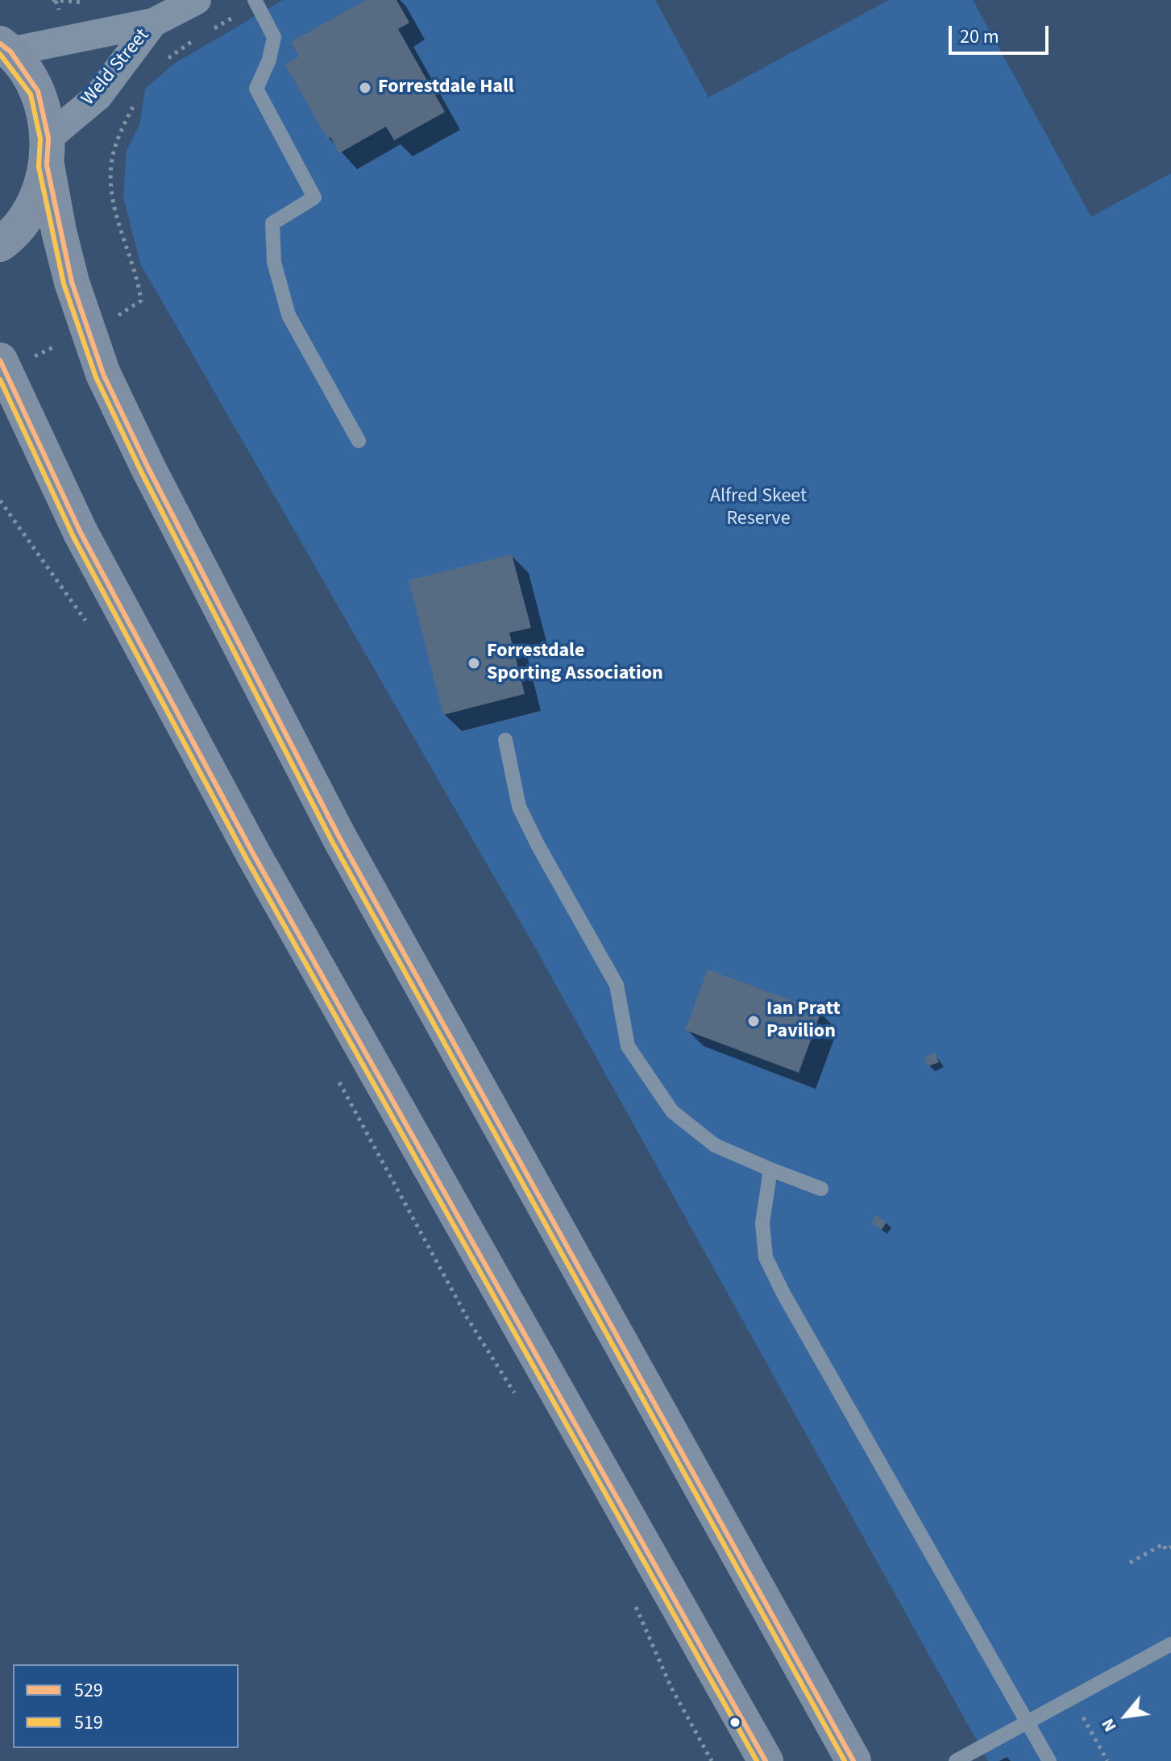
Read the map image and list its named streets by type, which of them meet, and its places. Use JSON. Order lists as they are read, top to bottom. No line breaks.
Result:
{"streets":{"street":["Weld Street"]},"parks":["Alfred Skeet Reserve"],"places":["Forrestdale Hall","Forrestdale Sporting Association","Ian Pratt Pavilion"],"lines":["transit line 529","transit line 519"],"legend":["529","519"],"scale_bar":"20 m","north":"bottom left"}
